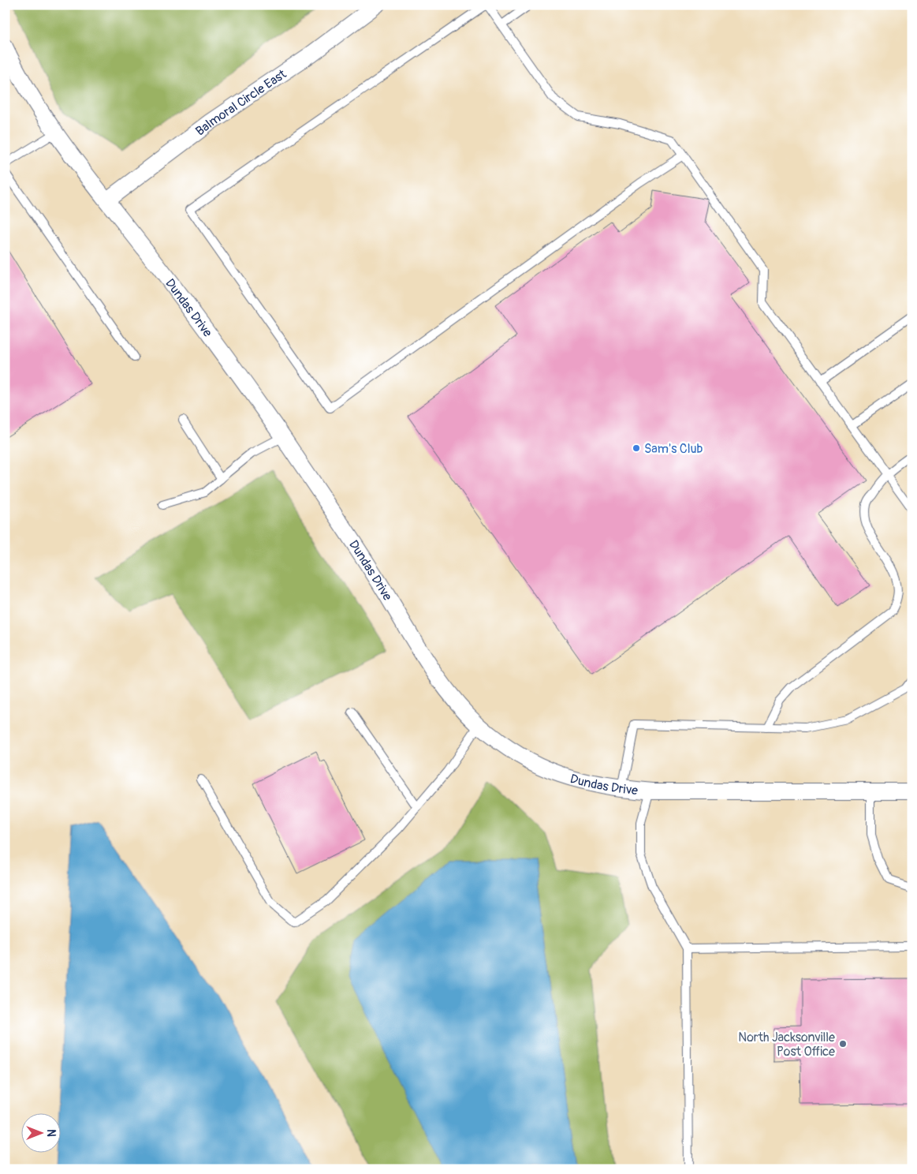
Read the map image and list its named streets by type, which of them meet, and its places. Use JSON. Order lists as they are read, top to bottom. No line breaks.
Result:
{"streets":{"street":["Balmoral Circle East","Dundas Drive"]},"crossings":[["Balmoral Circle East","Dundas Drive"]],"places":["Sam's Club","North Jacksonville Post Office"],"north":"right"}
